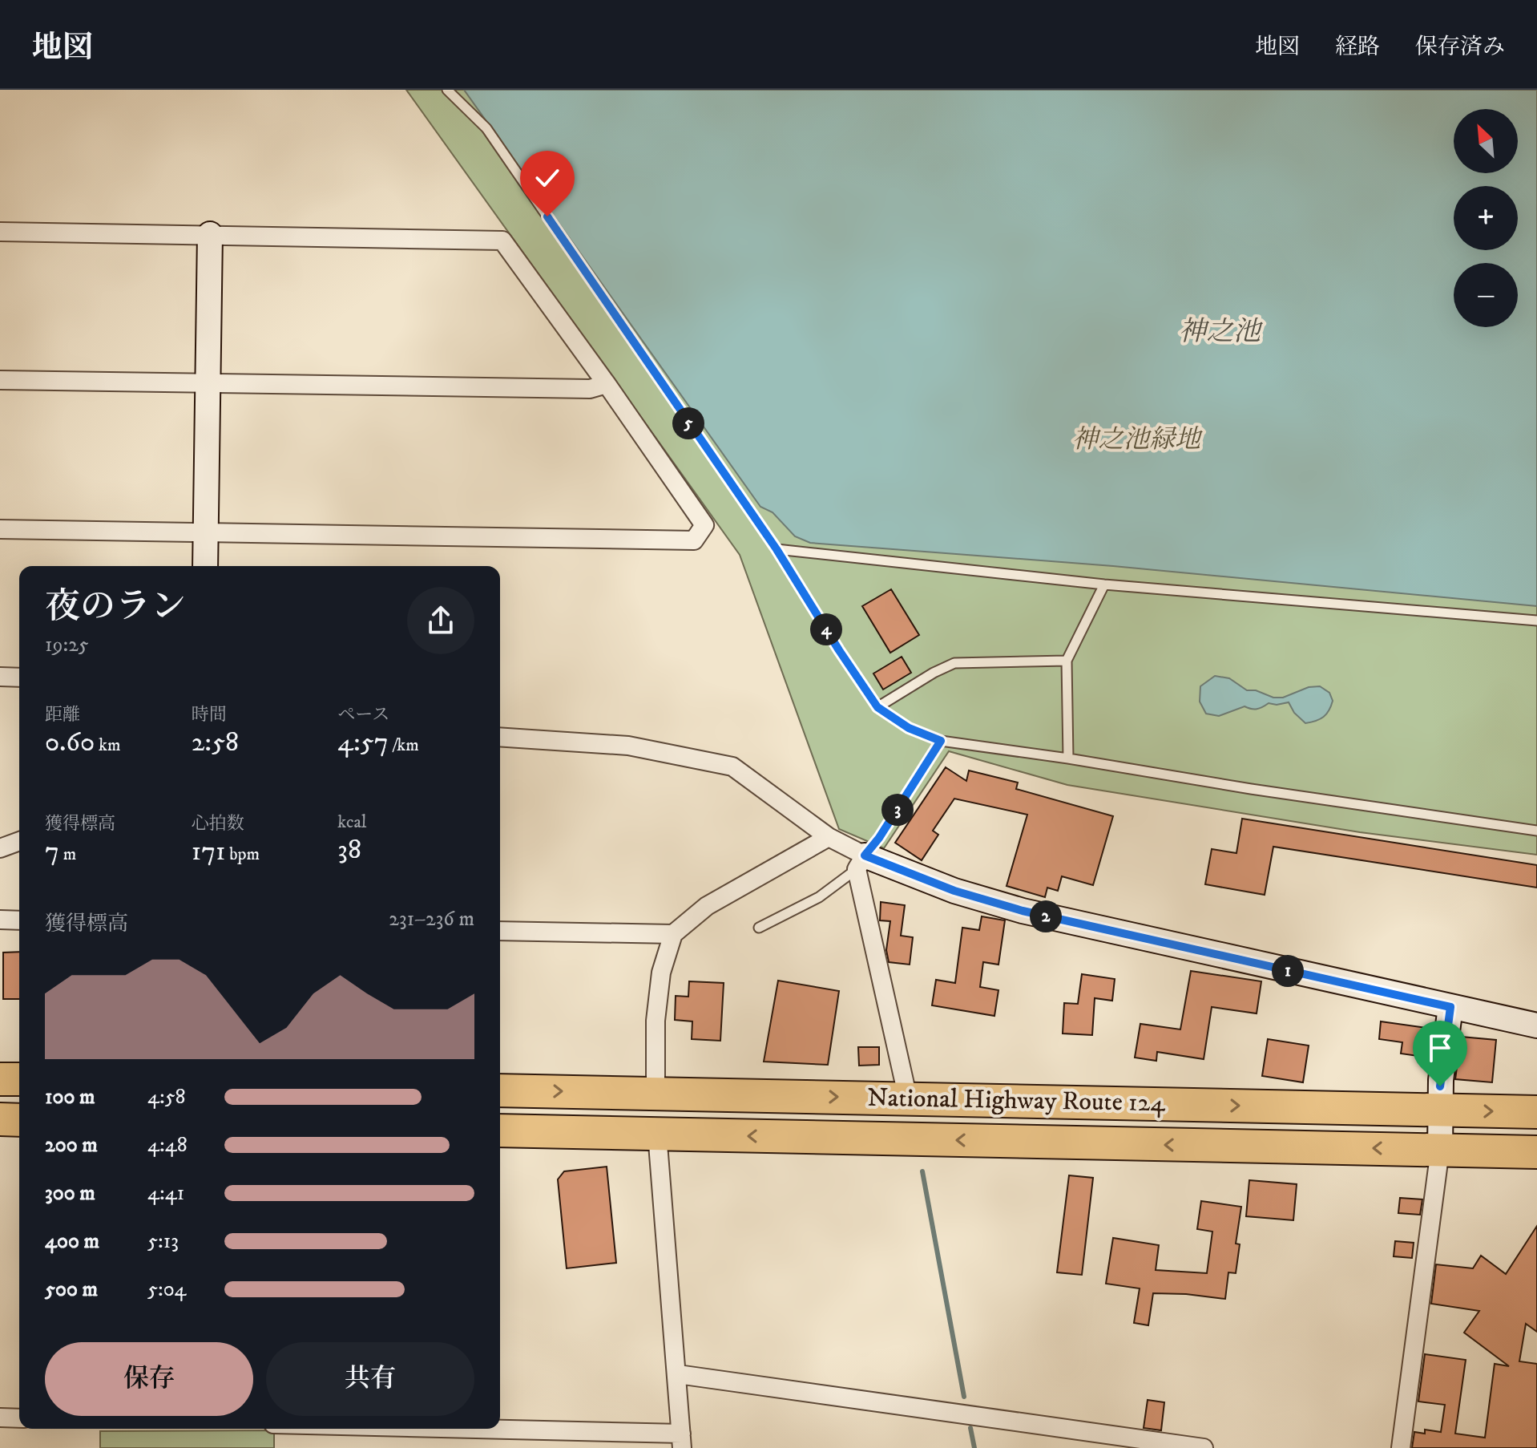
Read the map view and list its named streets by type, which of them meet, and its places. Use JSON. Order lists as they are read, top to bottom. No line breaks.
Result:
{"streets":{"highway":["National Highway Route 124"]},"water":["神之池"],"parks":["神之池緑地"],"north":"top left","page":{"header":"地図","nav":["地図","経路","保存済み"],"map_buttons":["+","−"],"pins":["5","4","3","2","1"],"heading":["夜のラン","19:25"],"stats":[["距離","0.60 km"],["時間","2:58"],["ペース","4:57 /km"],["獲得標高","7 m"],["心拍数","171 bpm"],["kcal","38"]],"chart":["獲得標高","231–236 m"],"list":[{"name":"100 m","note":"4:58"},{"name":"200 m","note":"4:48"},{"name":"300 m","note":"4:41"},{"name":"400 m","note":"5:13"},{"name":"500 m","note":"5:04"}],"buttons":["保存","共有"]}}
